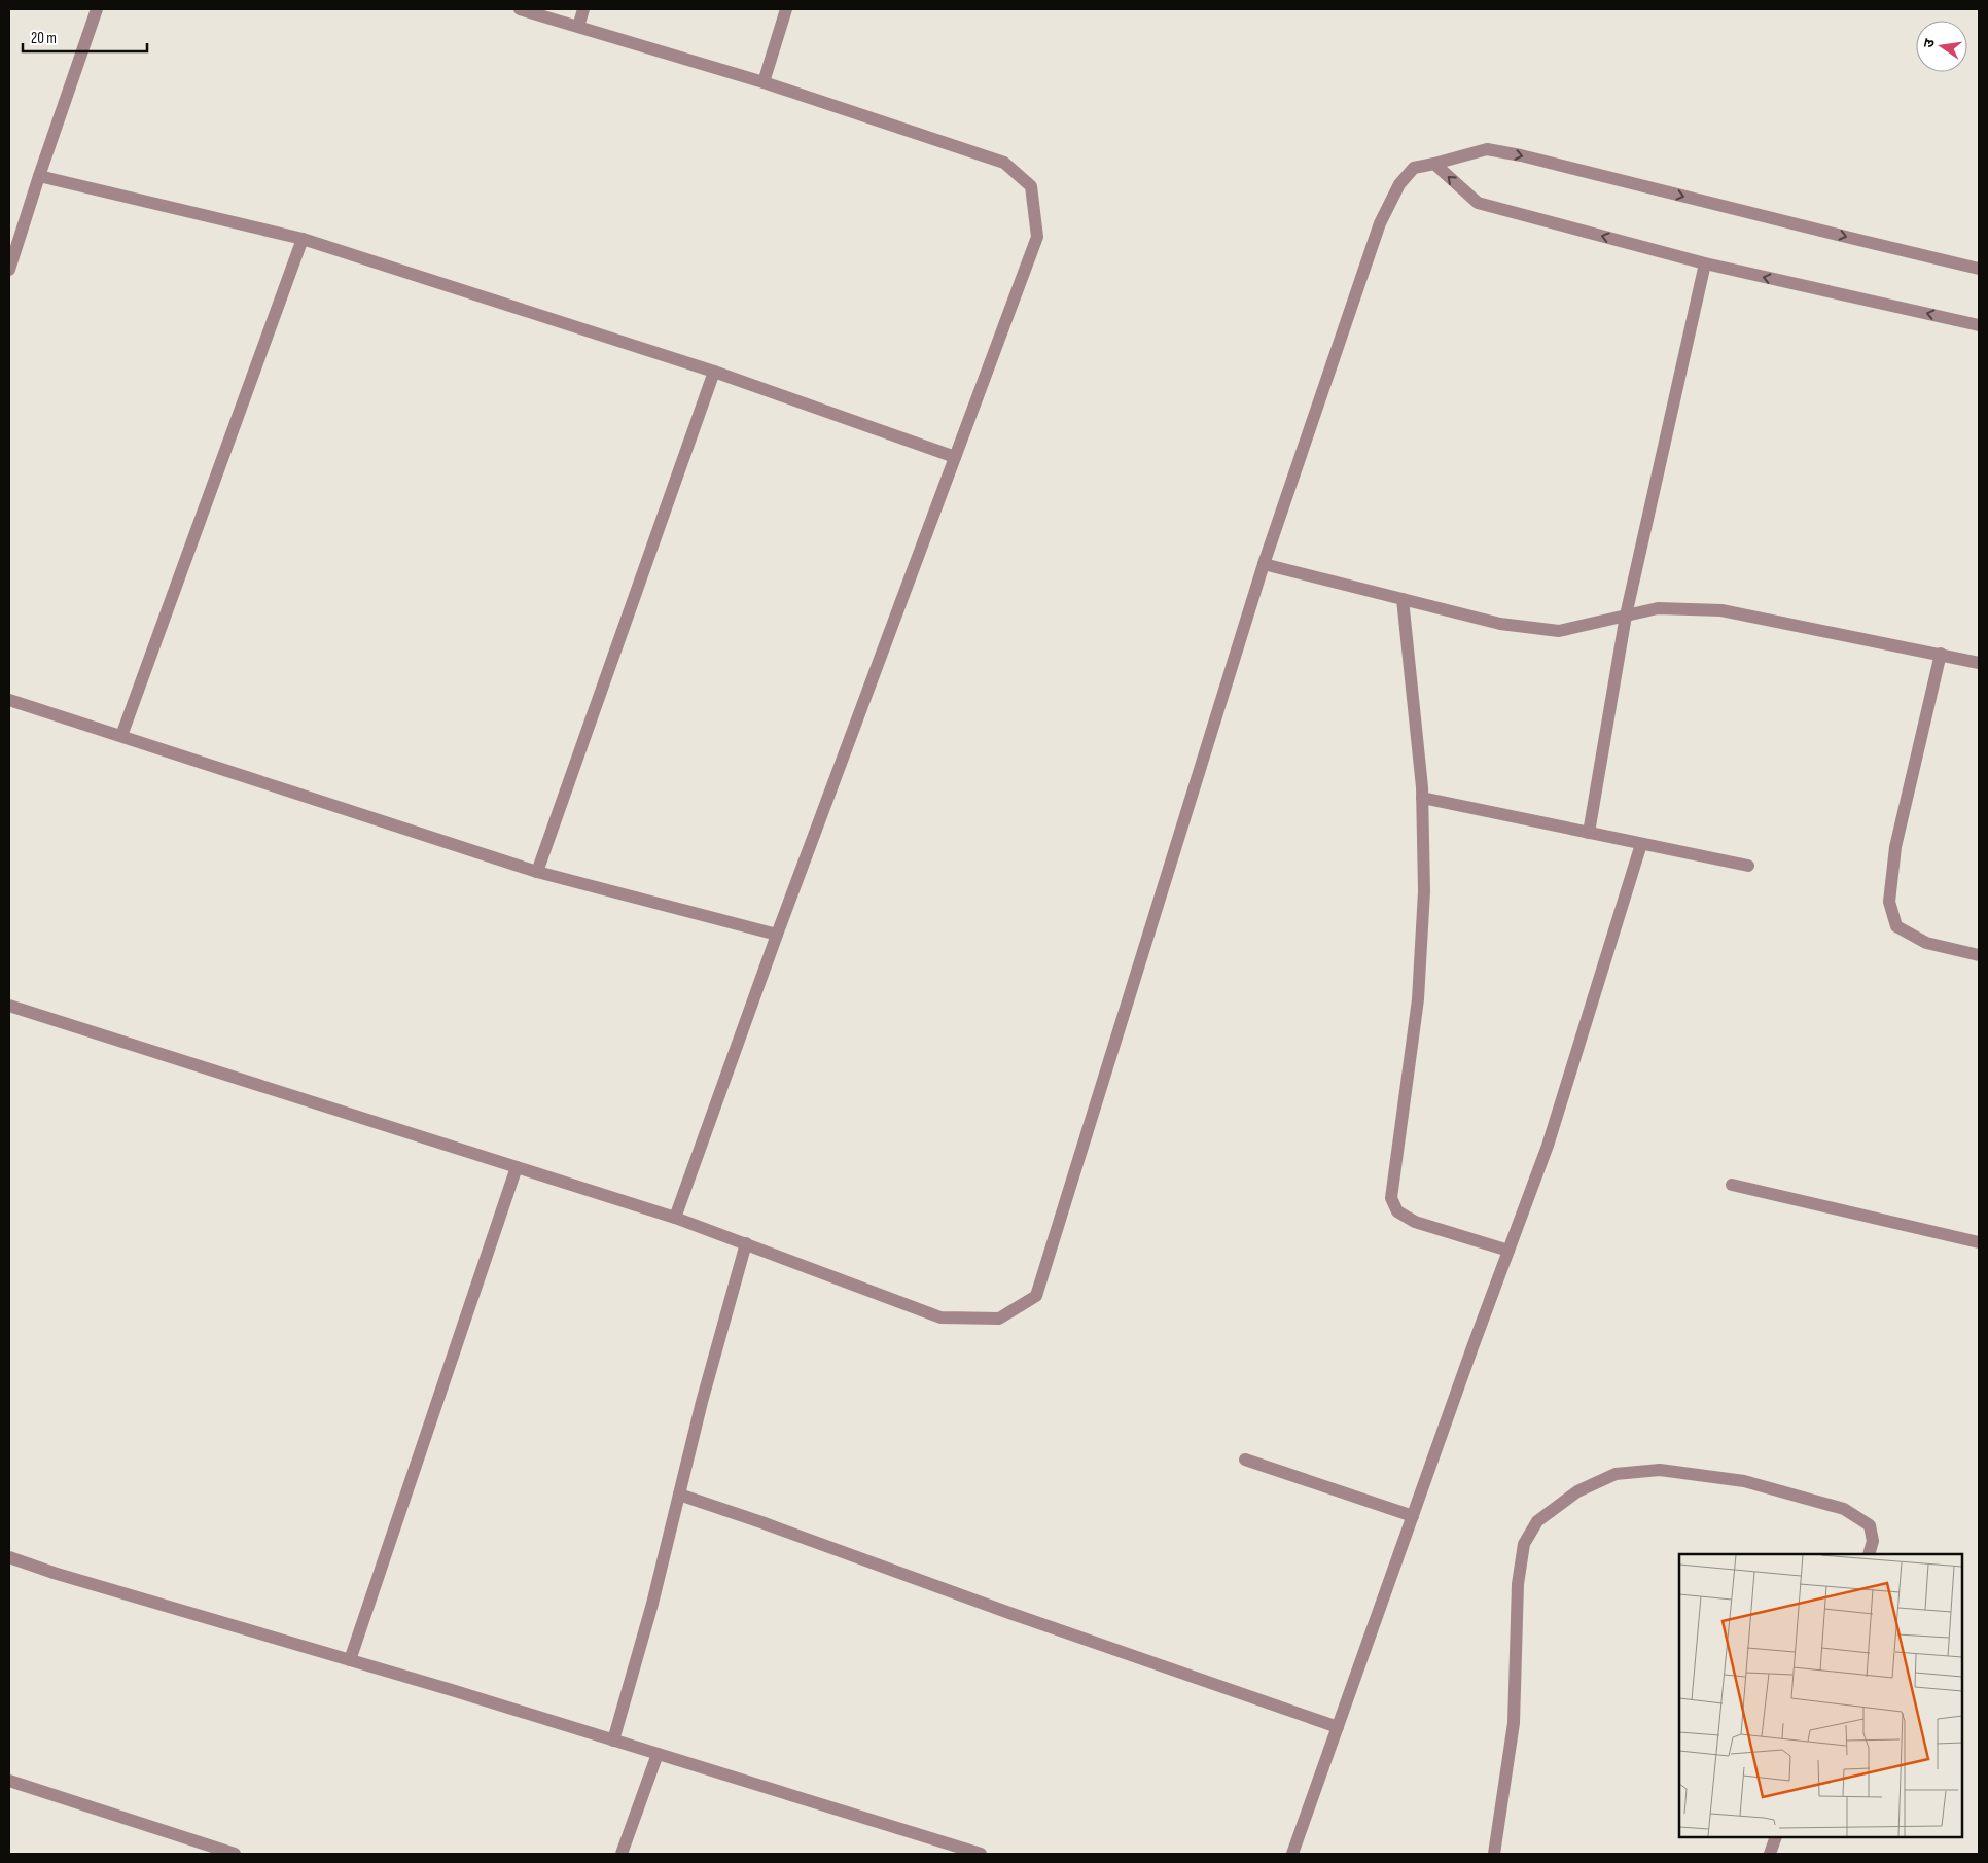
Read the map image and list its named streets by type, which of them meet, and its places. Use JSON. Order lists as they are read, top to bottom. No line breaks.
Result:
{"scale_bar":"20 m","north":"left"}
